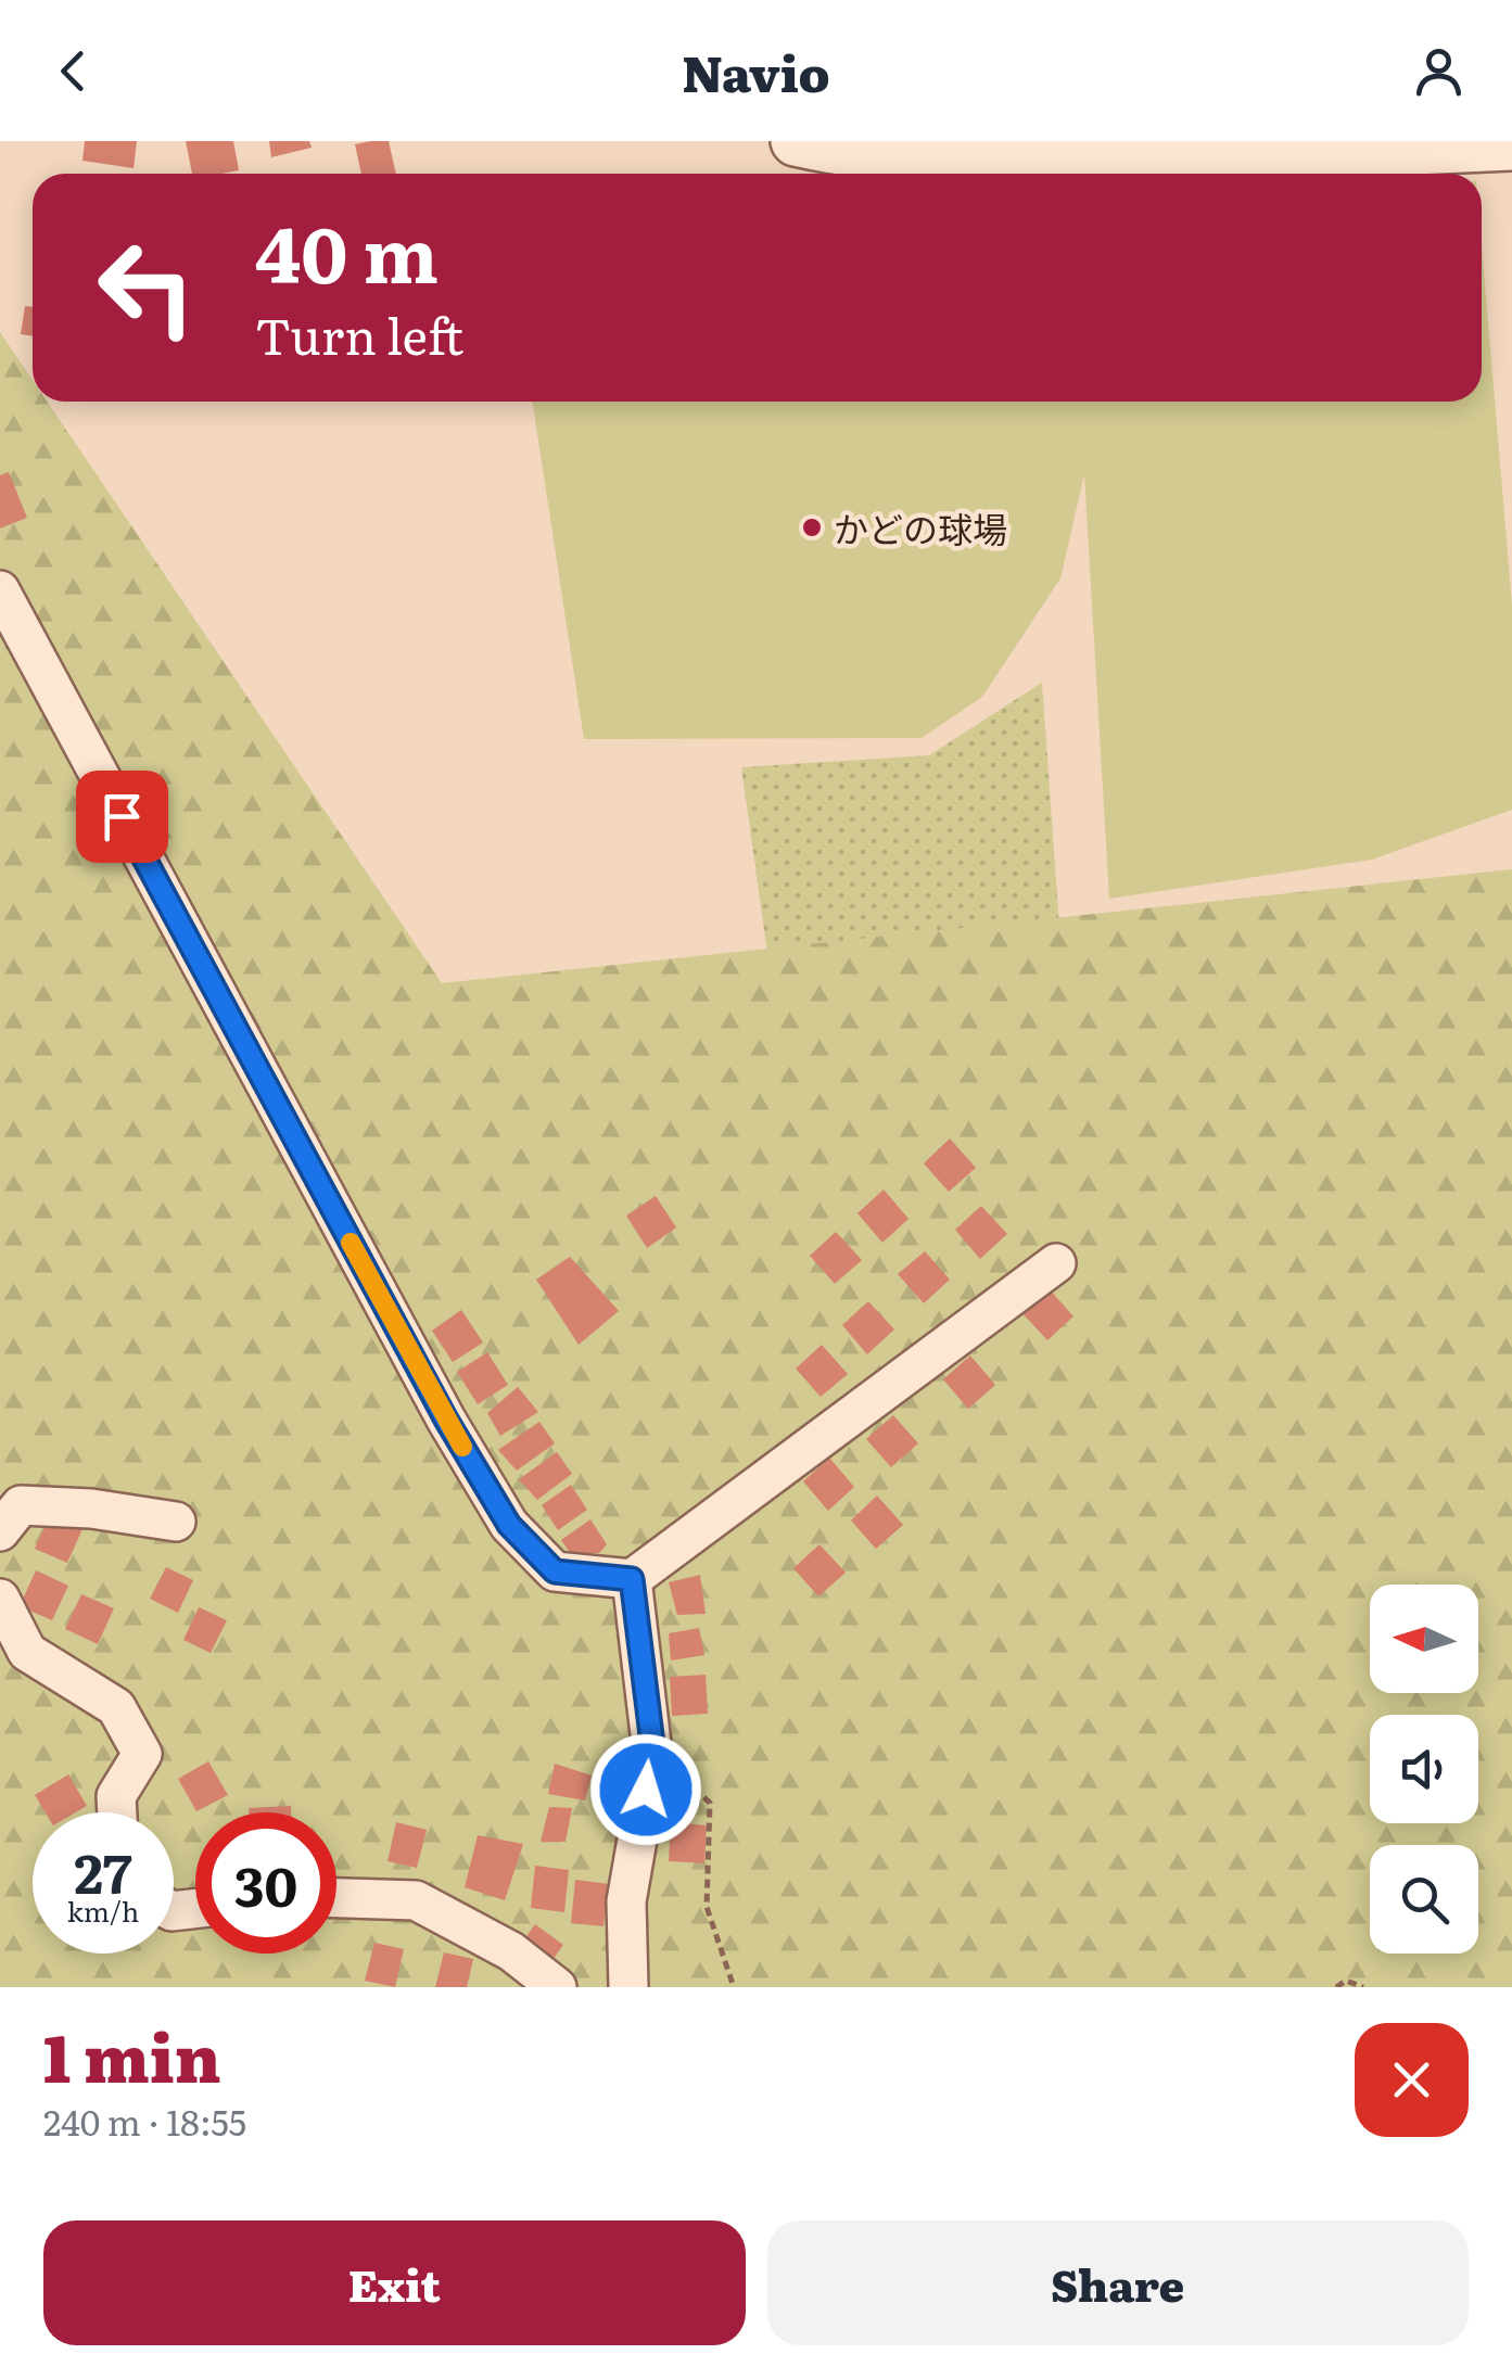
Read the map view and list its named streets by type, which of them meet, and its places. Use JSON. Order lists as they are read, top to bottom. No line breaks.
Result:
{"places":["かどの球場"],"north":"left","page":{"header":"Navio","turn":["40 m","Turn left"],"speed":"27 km/h","limit":"30","heading":["1 min","240 m · 18:55"],"buttons":["Exit","Share"]}}
